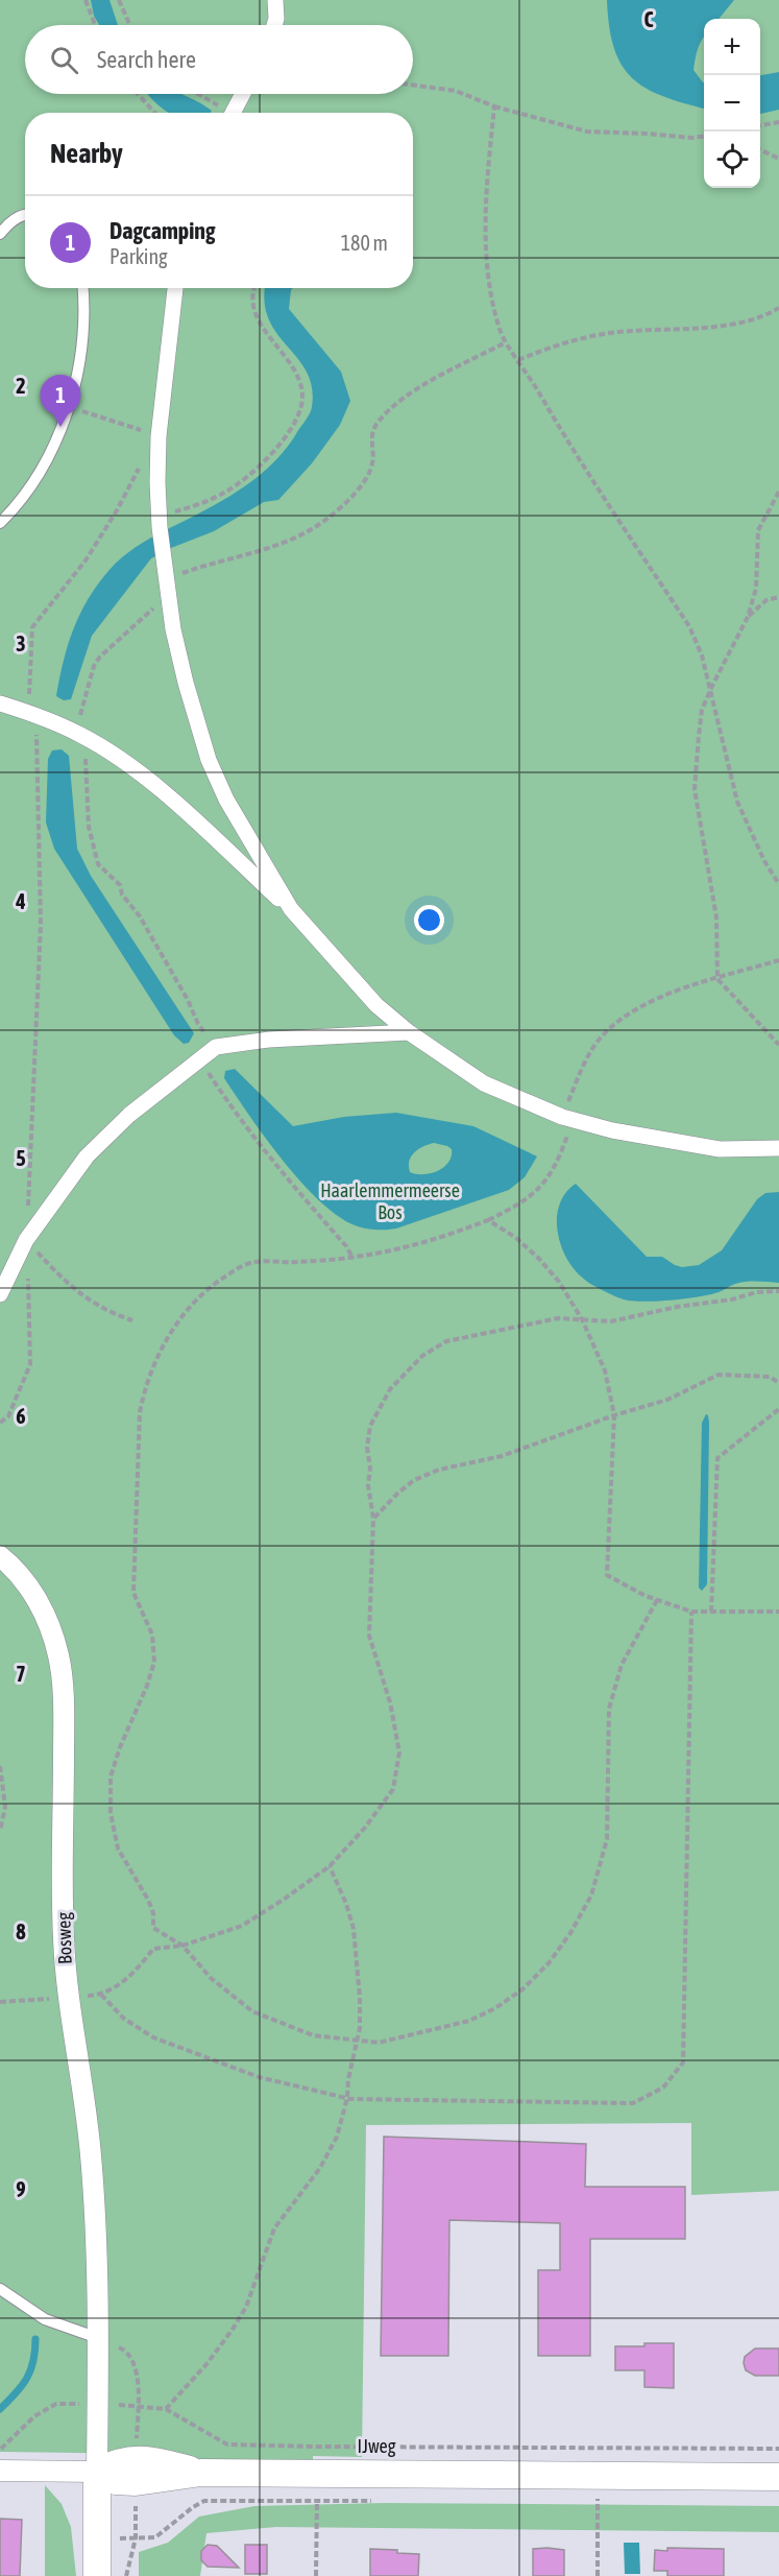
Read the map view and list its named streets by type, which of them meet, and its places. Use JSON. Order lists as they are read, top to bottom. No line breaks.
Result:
{"streets":{"street":["Bosweg","IJweg"]},"crossings":[["Bosweg","IJweg"]],"parks":["Haarlemmermeerse Bos"],"page":{"map_buttons":["+","−"],"search":"Search here","heading":"Nearby","list":[{"mark":"1","name":"Dagcamping","note":"Parking","value":"180 m"}],"pins":"1"},"grid":{"columns":["C"],"rows":["2","3","4","5","6","7","8","9"]}}
